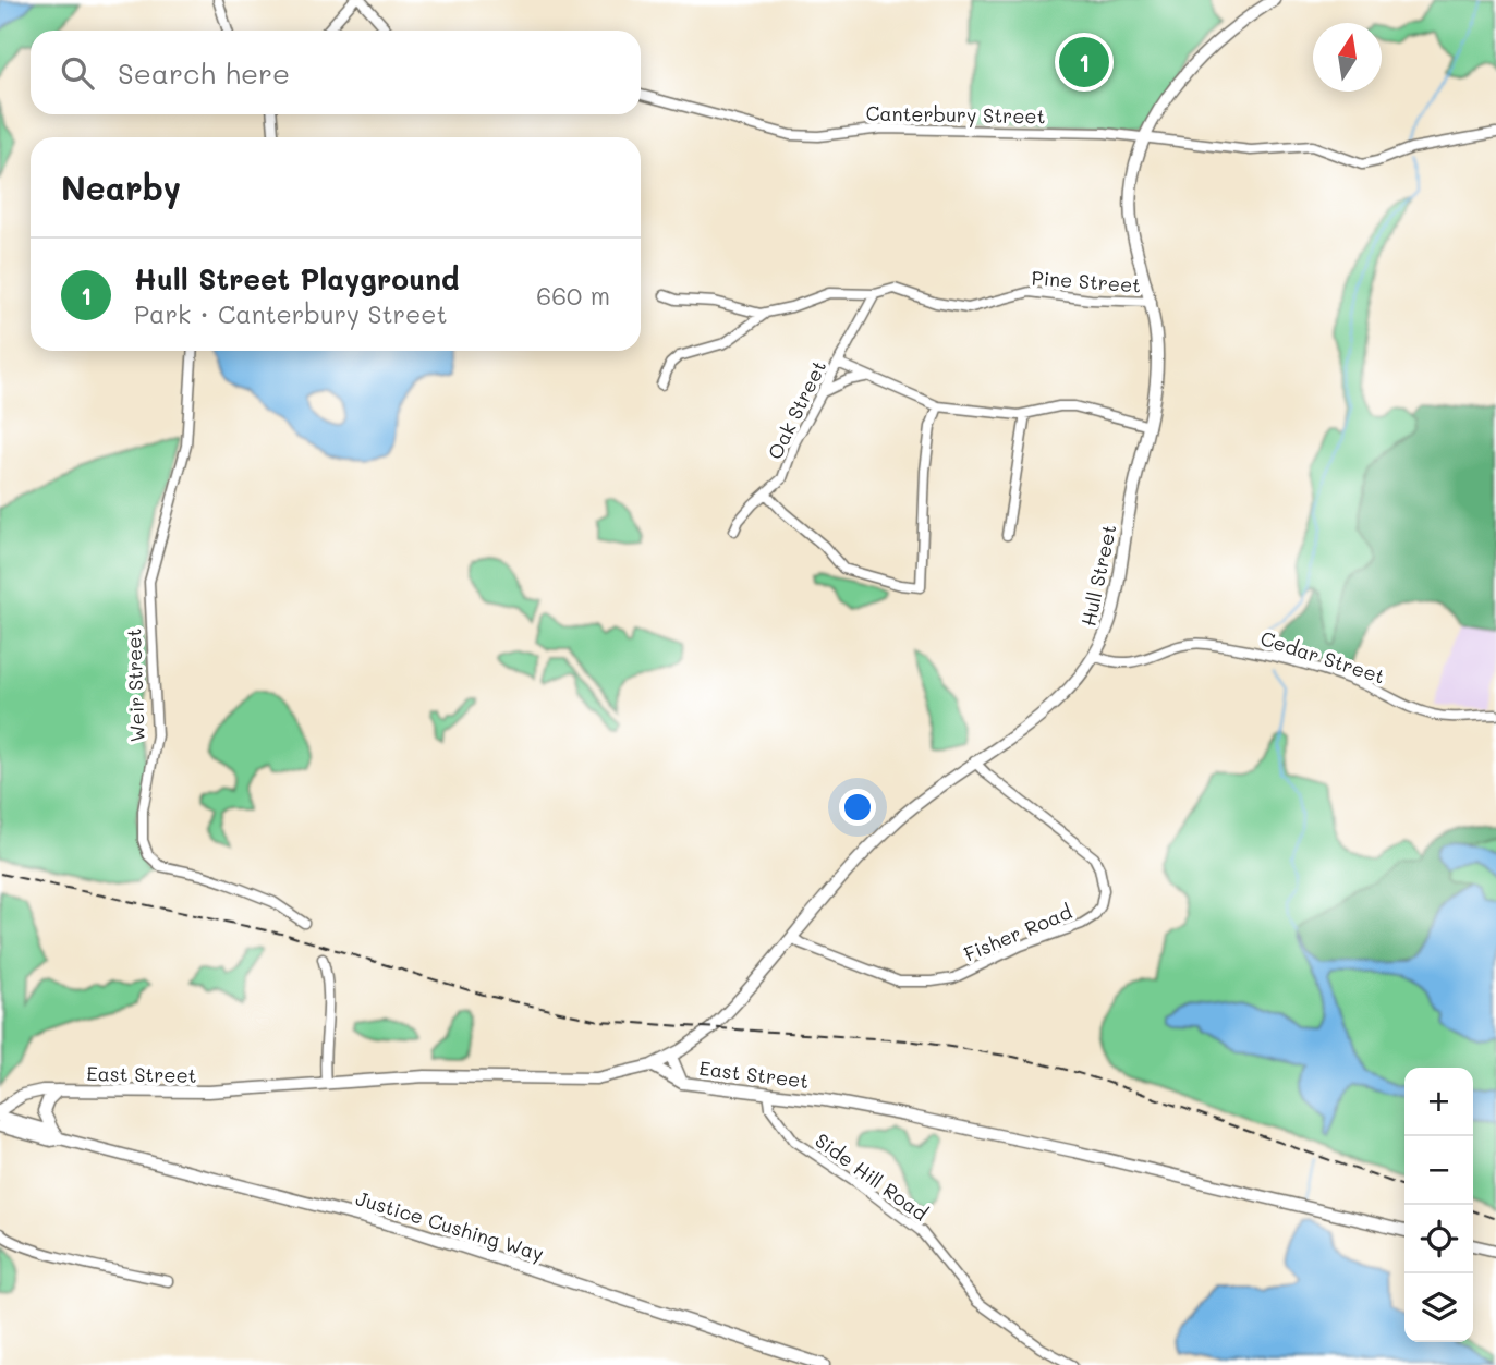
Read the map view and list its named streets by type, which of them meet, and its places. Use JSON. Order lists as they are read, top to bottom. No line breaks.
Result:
{"streets":{"main road":["Hull Street","East Street","Justice Cushing Way"],"street":["Canterbury Street","Pine Street","Oak Street","Cedar Street","Weir Street","Fisher Road","Side Hill Road"]},"crossings":[["Canterbury Street","Hull Street"],["Pine Street","Oak Street"],["Pine Street","Hull Street"],["Hull Street","Cedar Street"],["Hull Street","Fisher Road"],["Hull Street","East Street"],["East Street","Side Hill Road"]],"north":"top","page":{"search":"Search here","pins":"1","heading":"Nearby","list":[{"mark":"1","name":"Hull Street Playground","note":"Park · Canterbury Street","value":"660 m"}],"map_buttons":["+","−"]}}
